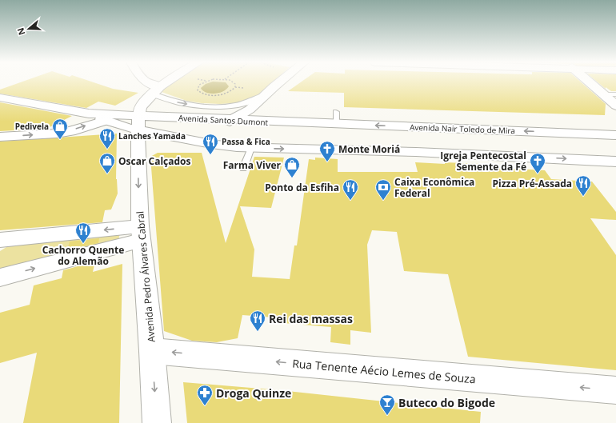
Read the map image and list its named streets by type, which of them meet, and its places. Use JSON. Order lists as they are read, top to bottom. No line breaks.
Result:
{"streets":{"main road":["Avenida Santos Dumont","Avenida Nair Toledo de Mira","Avenida Pedro Álvares Cabral","Rua Tenente Aécio Lemes de Souza"]},"crossings":[["Avenida Santos Dumont","Avenida Nair Toledo de Mira"],["Avenida Santos Dumont","Avenida Pedro Álvares Cabral"],["Avenida Pedro Álvares Cabral","Rua Tenente Aécio Lemes de Souza"]],"one_way":["Avenida Pedro Álvares Cabral","Rua Tenente Aécio Lemes de Souza"],"places":{"shop":["Pedivela","Oscar Calçados","Farma Viver"],"restaurant":["Lanches Yamada","Passa & Fica","Pizza Pré-Assada","Ponto da Esfiha","Cachorro Quente do Alemão","Rei das massas"],"church":["Monte Moriá","Igreja Pentecostal Semente da Fé"],"bank":["Caixa Econômica Federal"],"pharmacy":["Droga Quinze"],"bar":["Buteco do Bigode"]},"north":"left"}
